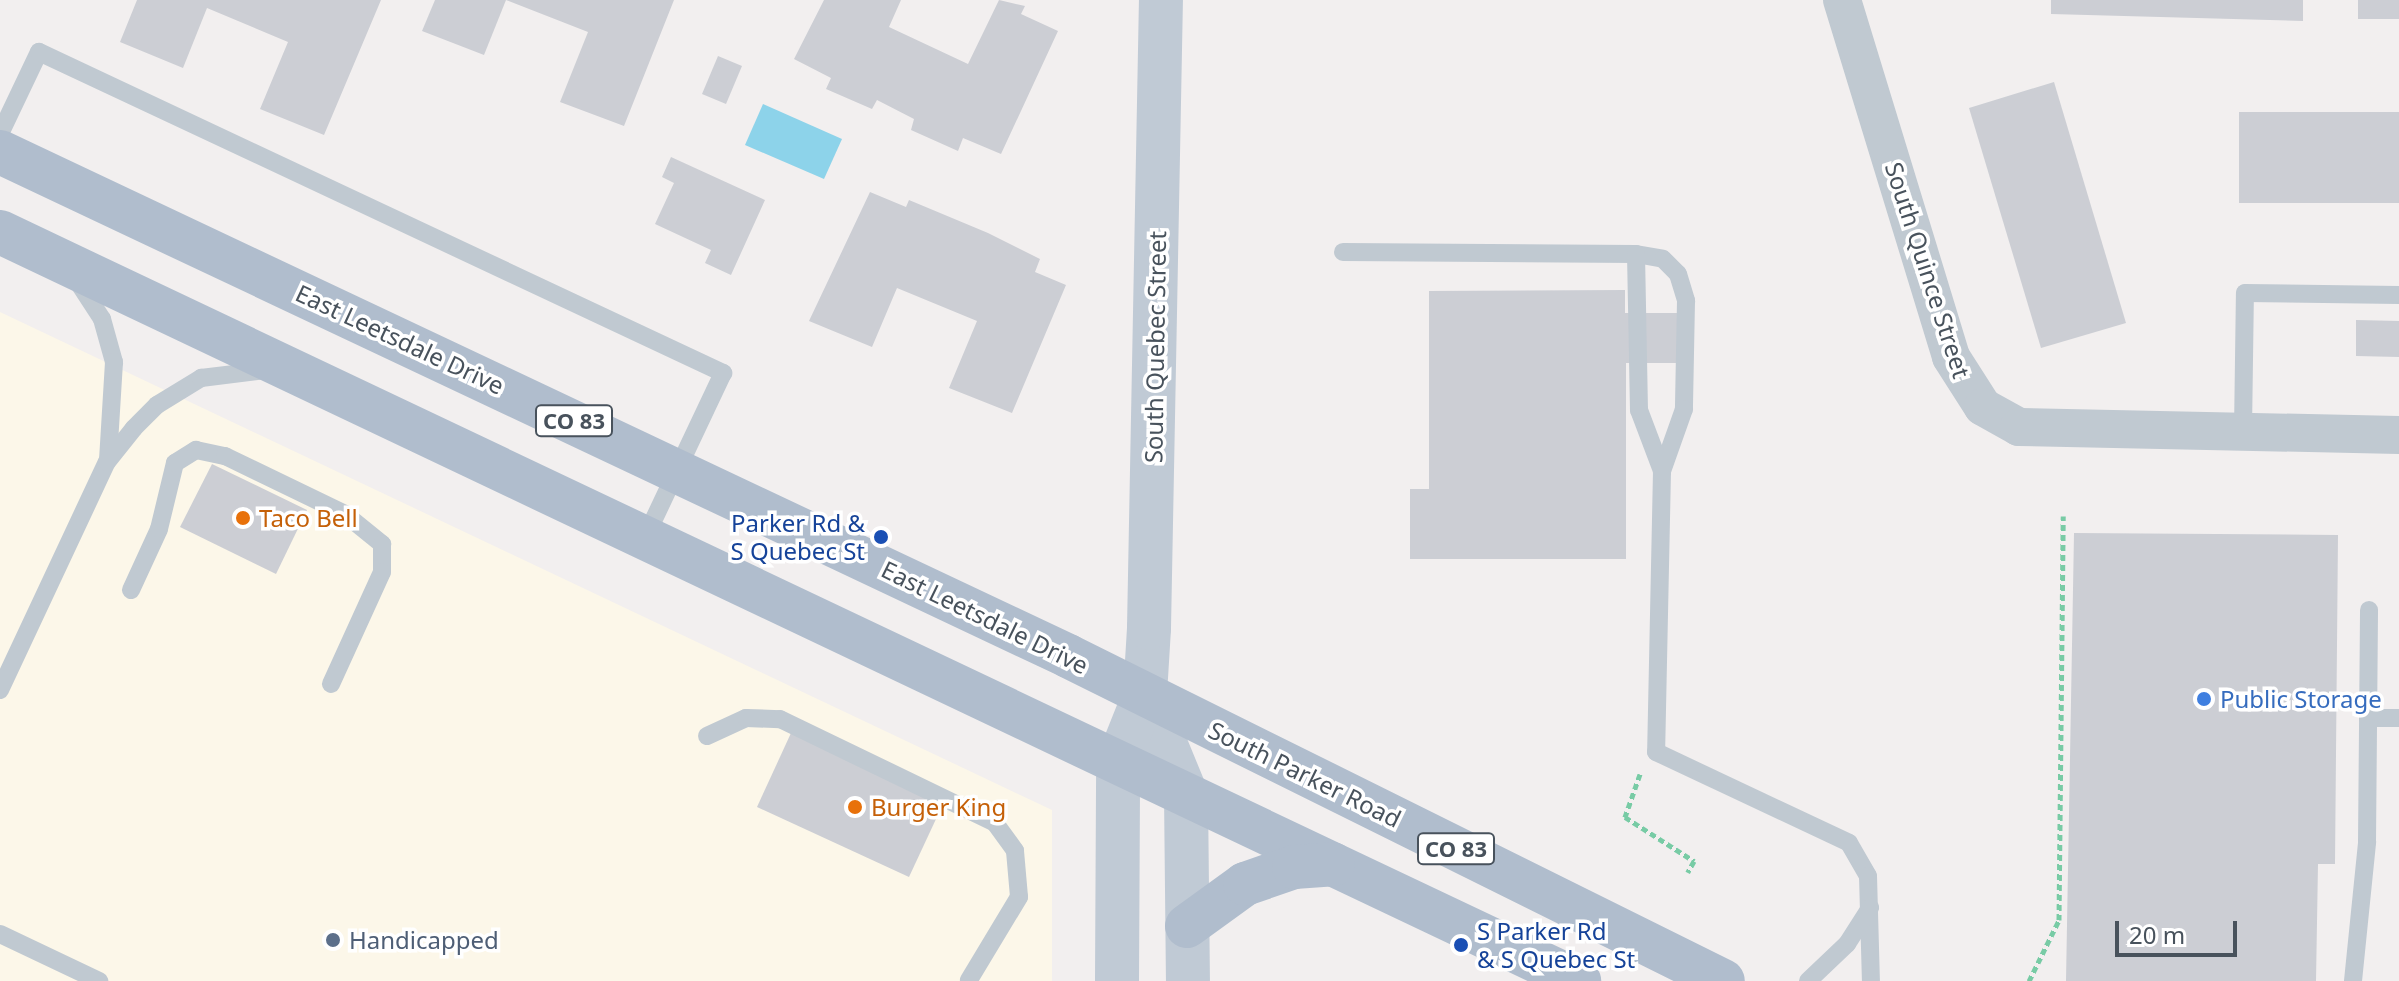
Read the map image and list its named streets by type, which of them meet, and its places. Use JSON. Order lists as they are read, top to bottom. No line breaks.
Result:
{"streets":{"main road":["East Leetsdale Drive","South Quebec Street","CO 83","South Parker Road"],"street":["South Quince Street"]},"crossings":[["East Leetsdale Drive","South Quebec Street"],["East Leetsdale Drive","South Parker Road"],["South Quebec Street","CO 83"],["South Quebec Street","South Parker Road"]],"places":["Taco Bell","Parker Rd & S Quebec St","Public Storage","Burger King","Handicapped","S Parker Rd & S Quebec St"],"scale_bar":"20 m"}
